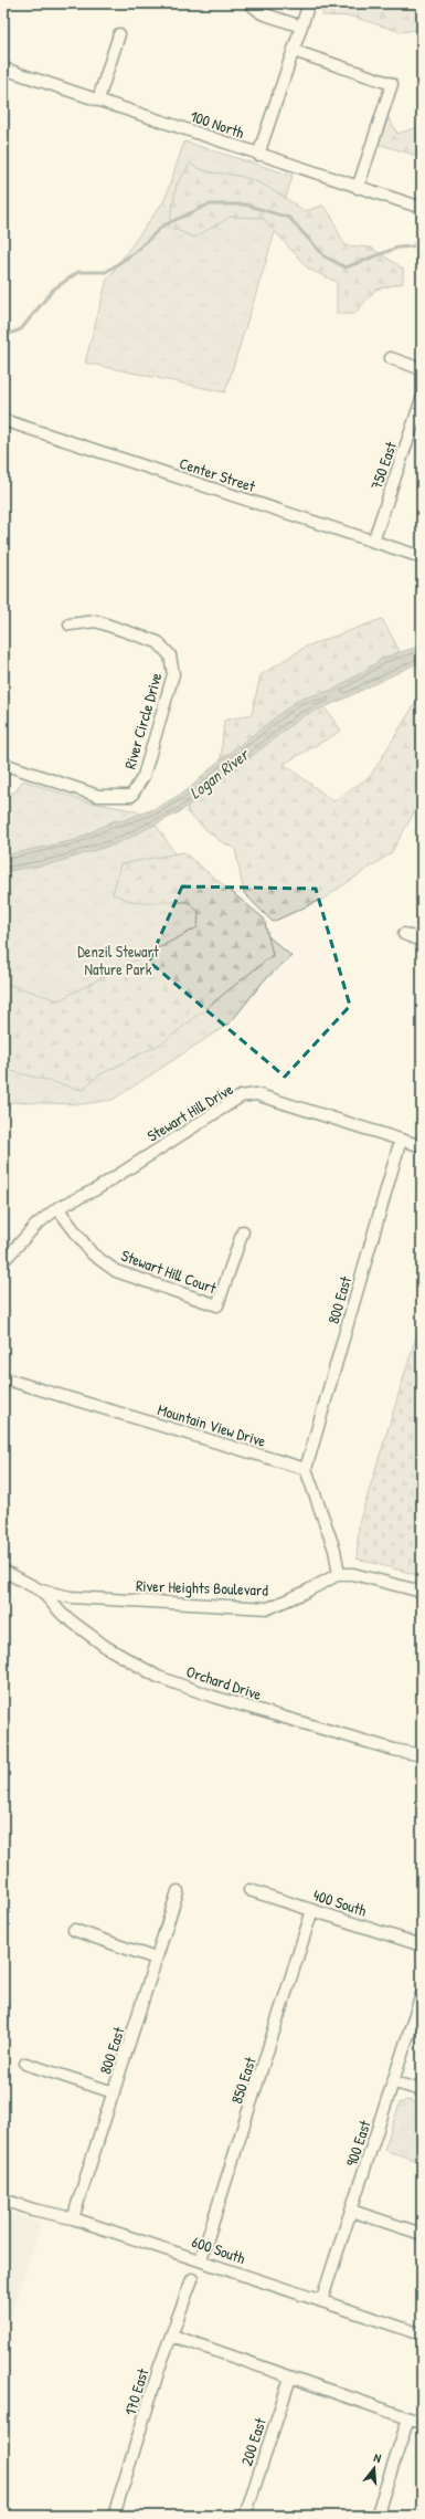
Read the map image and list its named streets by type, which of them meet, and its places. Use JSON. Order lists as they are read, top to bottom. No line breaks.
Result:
{"streets":{"street":["100 North","750 East","Center Street","River Circle Drive","Stewart Hill Drive","Stewart Hill Court","800 East","Mountain View Drive","River Heights Boulevard","Orchard Drive","400 South","850 East","900 East","600 South","170 East","200 East"]},"crossings":[["750 East","Center Street"],["Stewart Hill Drive","Stewart Hill Court"],["Stewart Hill Drive","800 East"],["800 East","Mountain View Drive"],["800 East","600 South"],["River Heights Boulevard","Orchard Drive"],["400 South","850 East"],["850 East","600 South"],["900 East","600 South"]],"water":["Logan River"],"parks":["Denzil Stewart Nature Park"],"north":"top"}
